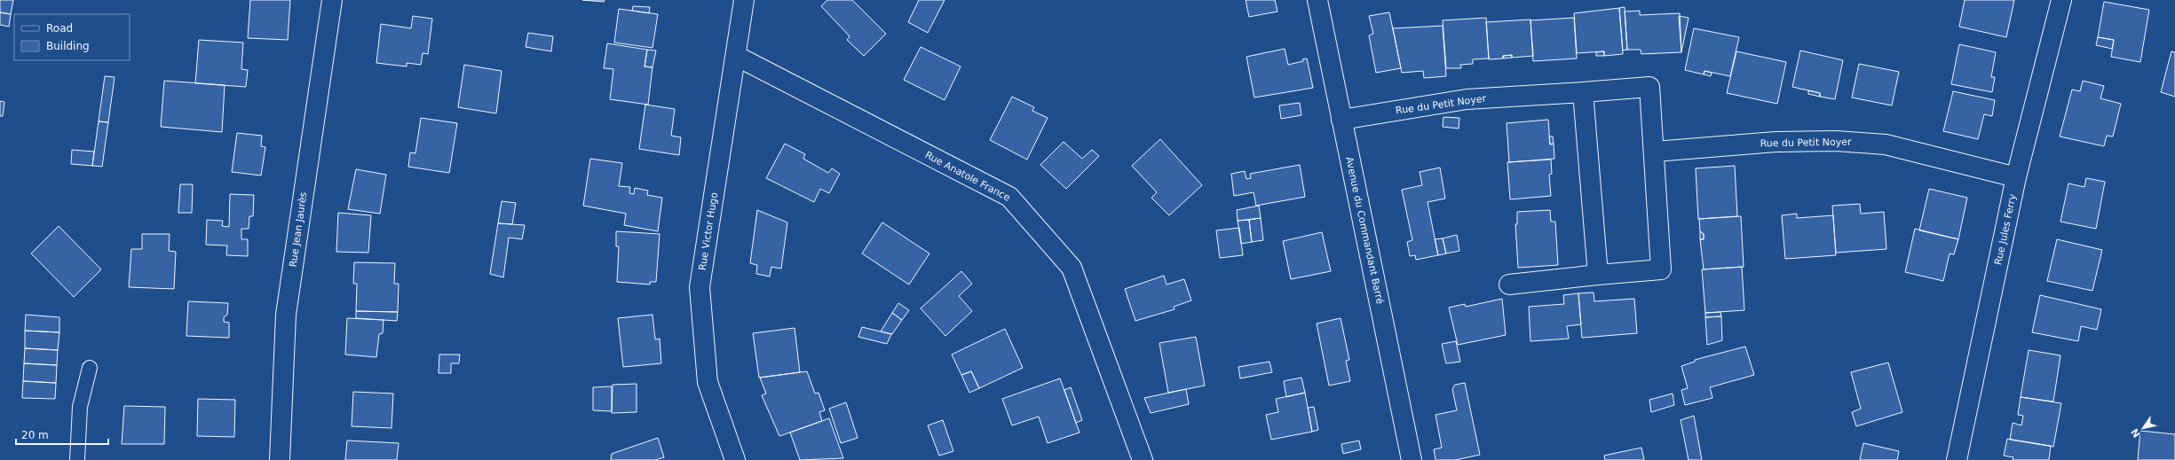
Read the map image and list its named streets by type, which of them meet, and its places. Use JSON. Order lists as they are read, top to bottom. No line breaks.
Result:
{"streets":{"street":["Rue du Petit Noyer","Rue Anatole France","Rue Jean Jaurès","Rue Jules Ferry","Avenue du Commandant Barré","Rue Victor Hugo"]},"crossings":[["Rue du Petit Noyer","Rue Jules Ferry"],["Rue du Petit Noyer","Avenue du Commandant Barré"],["Rue Anatole France","Rue Victor Hugo"]],"legend":["Road","Building"],"scale_bar":"20 m","north":"bottom left"}
